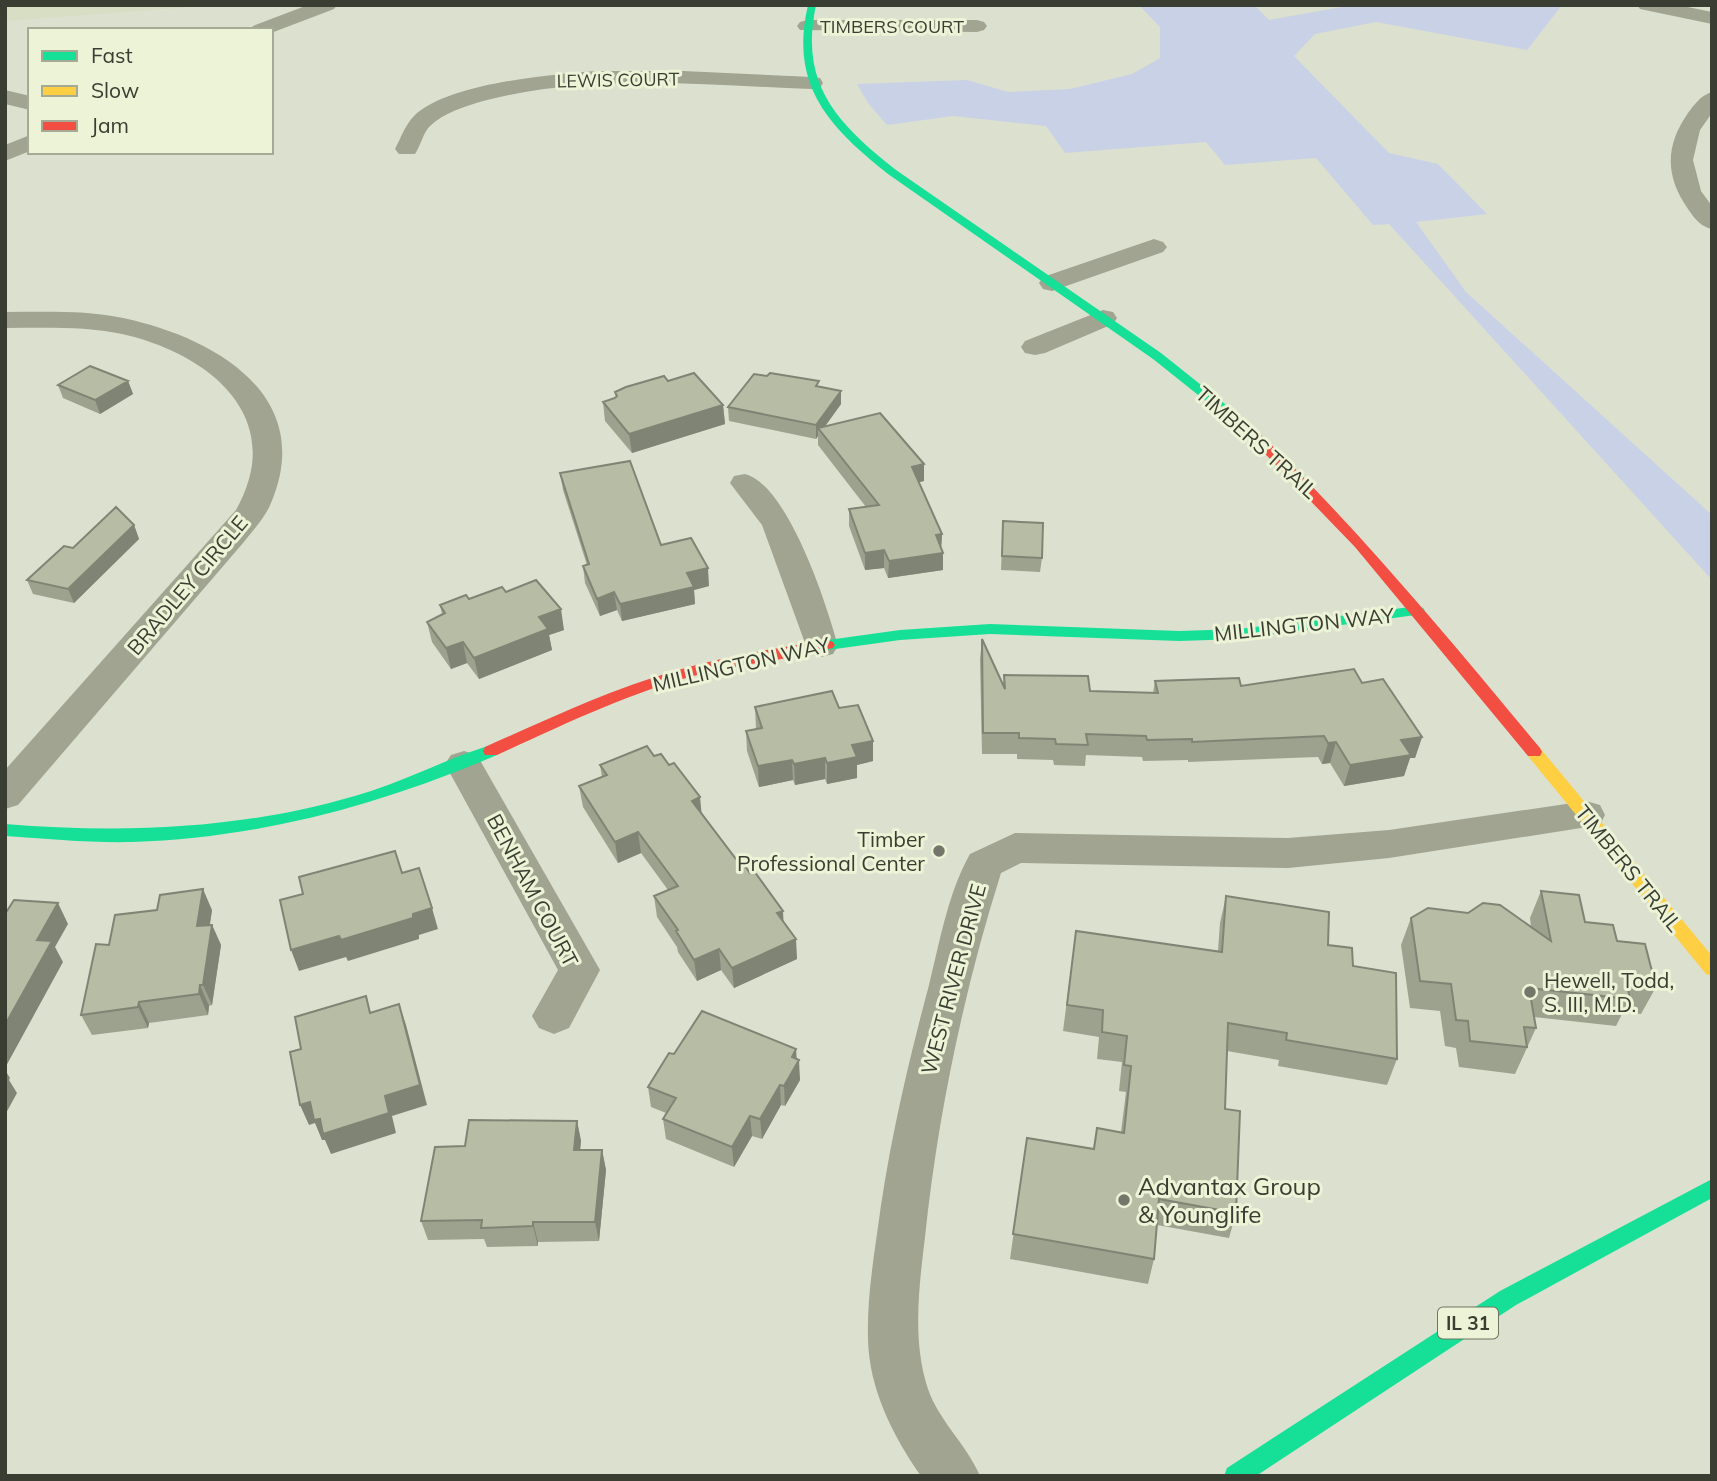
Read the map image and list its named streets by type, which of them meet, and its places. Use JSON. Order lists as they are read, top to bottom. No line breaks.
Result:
{"streets":{"street":["TIMBERS COURT","LEWIS COURT","TIMBERS TRAIL","BRADLEY CIRCLE","MILLINGTON WAY","BENHAM COURT","WEST RIVER DRIVE","IL 31"]},"crossings":[["TIMBERS COURT","TIMBERS TRAIL"],["LEWIS COURT","TIMBERS TRAIL"],["TIMBERS TRAIL","MILLINGTON WAY"],["TIMBERS TRAIL","WEST RIVER DRIVE"],["MILLINGTON WAY","BENHAM COURT"]],"places":["Timber Professional Center","Hewell, Todd, S. III, M.D.","Advantax Group & Younglife"],"legend":["Fast","Slow","Jam"]}
